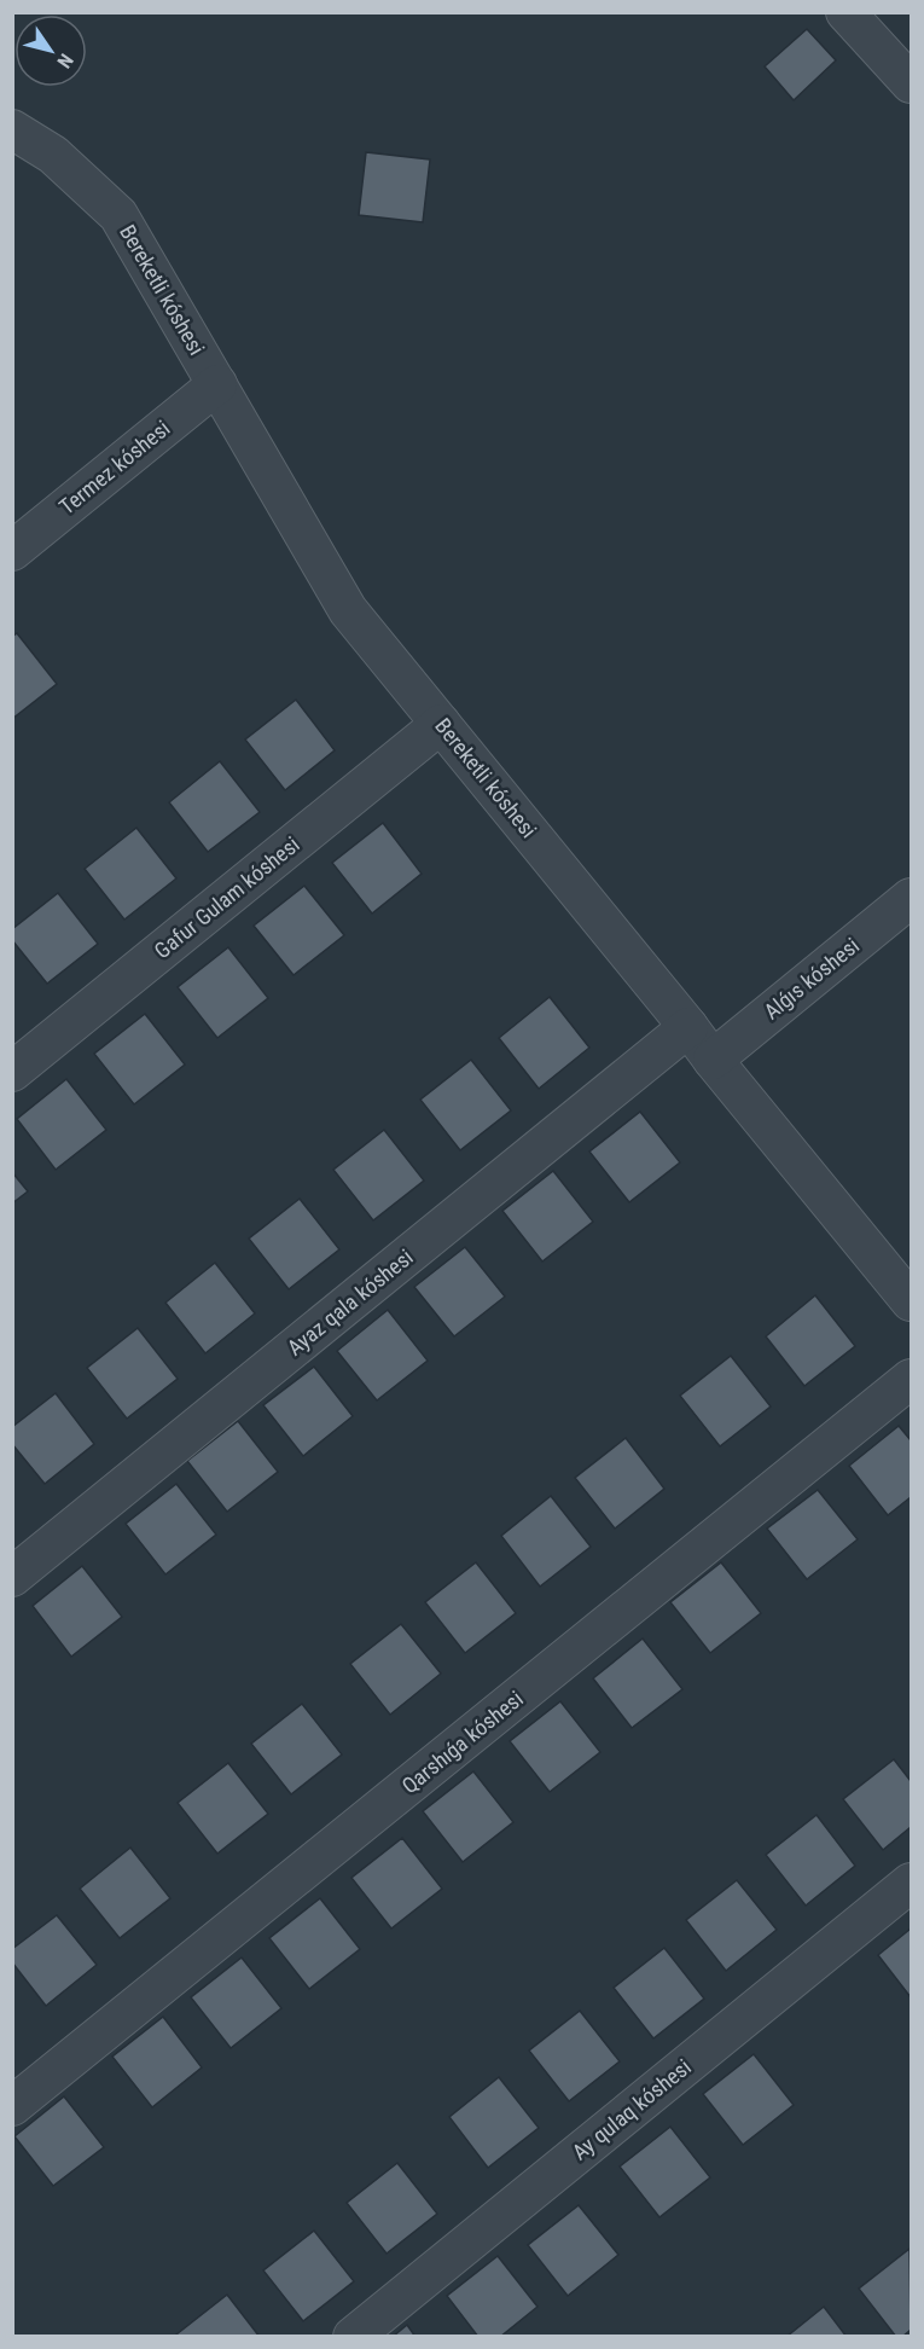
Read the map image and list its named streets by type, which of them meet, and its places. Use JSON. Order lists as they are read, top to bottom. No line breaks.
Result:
{"streets":{"street":["Bereketli kóshesi","Termez kóshesi","Gafur Gulam kóshesi","Alǵıs kóshesi","Ayaz qala kóshesi","Qarshıǵa kóshesi","Ay qulaq kóshesi"]},"crossings":[["Bereketli kóshesi","Termez kóshesi"],["Bereketli kóshesi","Gafur Gulam kóshesi"],["Bereketli kóshesi","Alǵıs kóshesi"],["Bereketli kóshesi","Ayaz qala kóshesi"]],"north":"bottom right"}
